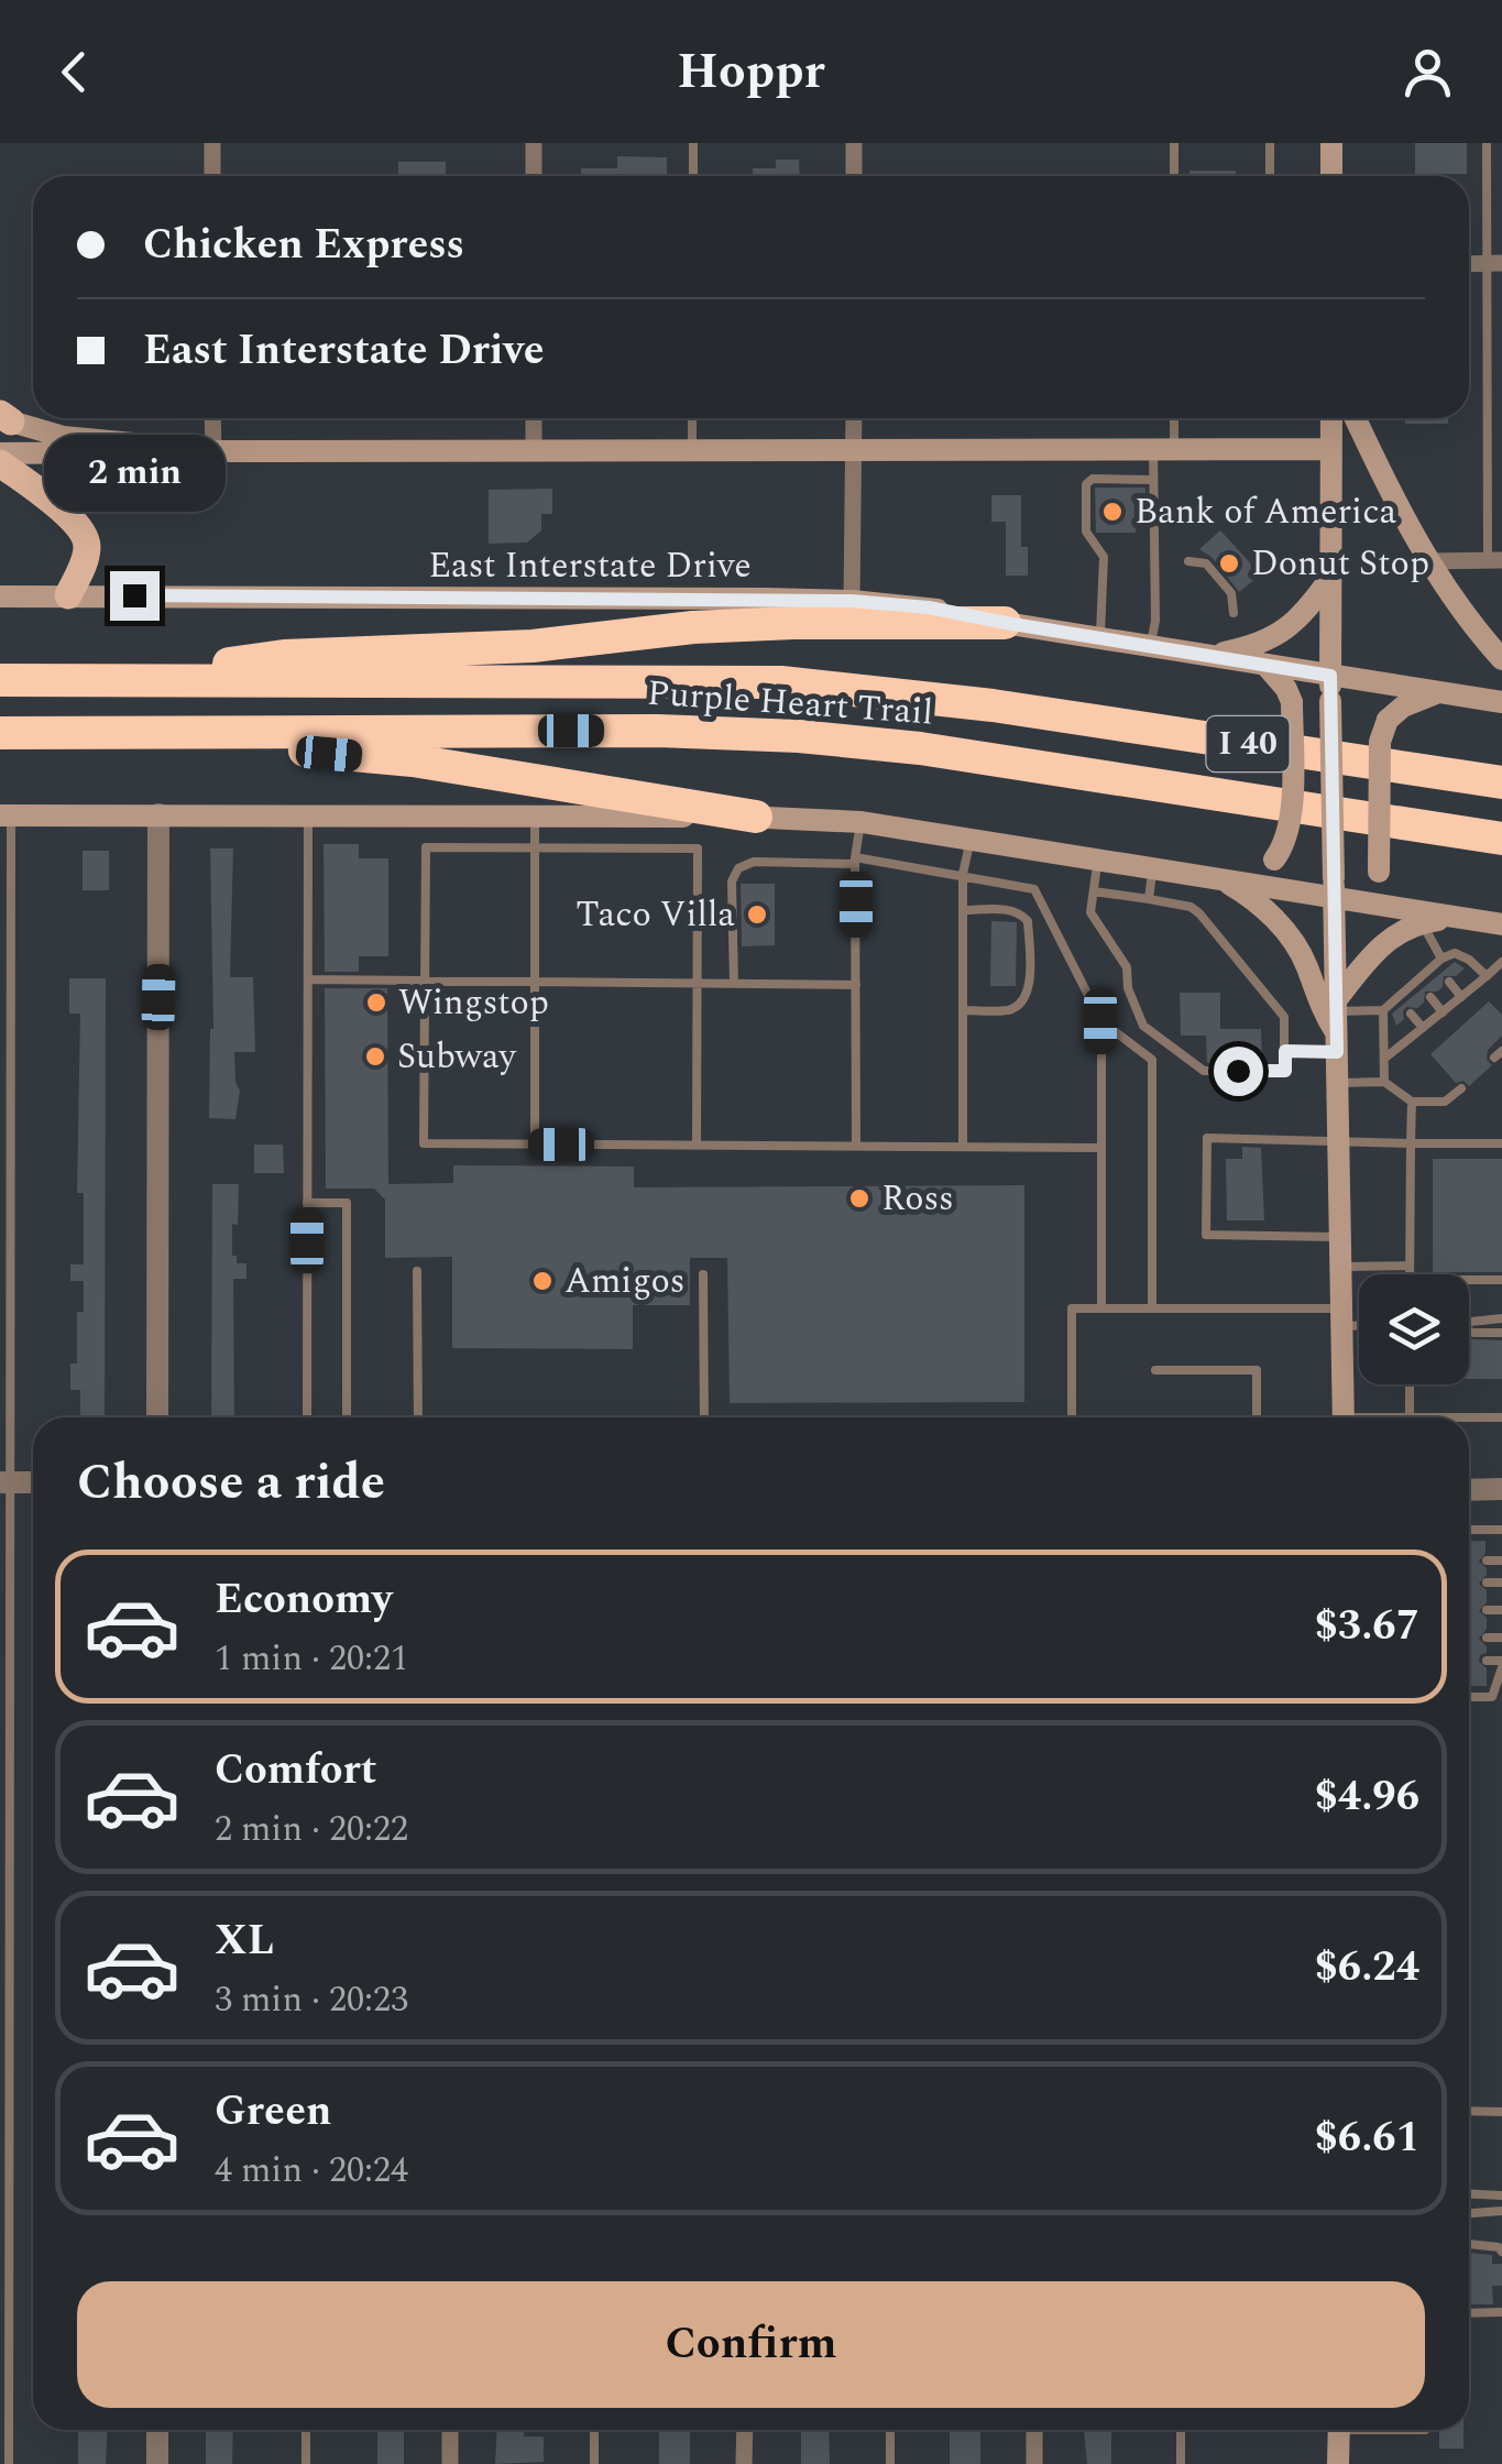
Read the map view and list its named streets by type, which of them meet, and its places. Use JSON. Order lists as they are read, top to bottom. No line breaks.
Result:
{"streets":{"highway":["Purple Heart Trail","I 40"],"main road":["East Interstate Drive"]},"places":["Bank of America","Donut Stop","Taco Villa","Wingstop","Subway","Ross","Amigos"],"page":{"header":"Hoppr","banner":["Chicken Express","East Interstate Drive"],"bubble":"2 min","heading":"Choose a ride","list":[{"name":"Economy","note":"1 min · 20:21","value":"$3.67"},{"name":"Comfort","note":"2 min · 20:22","value":"$4.96"},{"name":"XL","note":"3 min · 20:23","value":"$6.24"},{"name":"Green","note":"4 min · 20:24","value":"$6.61"}],"buttons":"Confirm"}}
